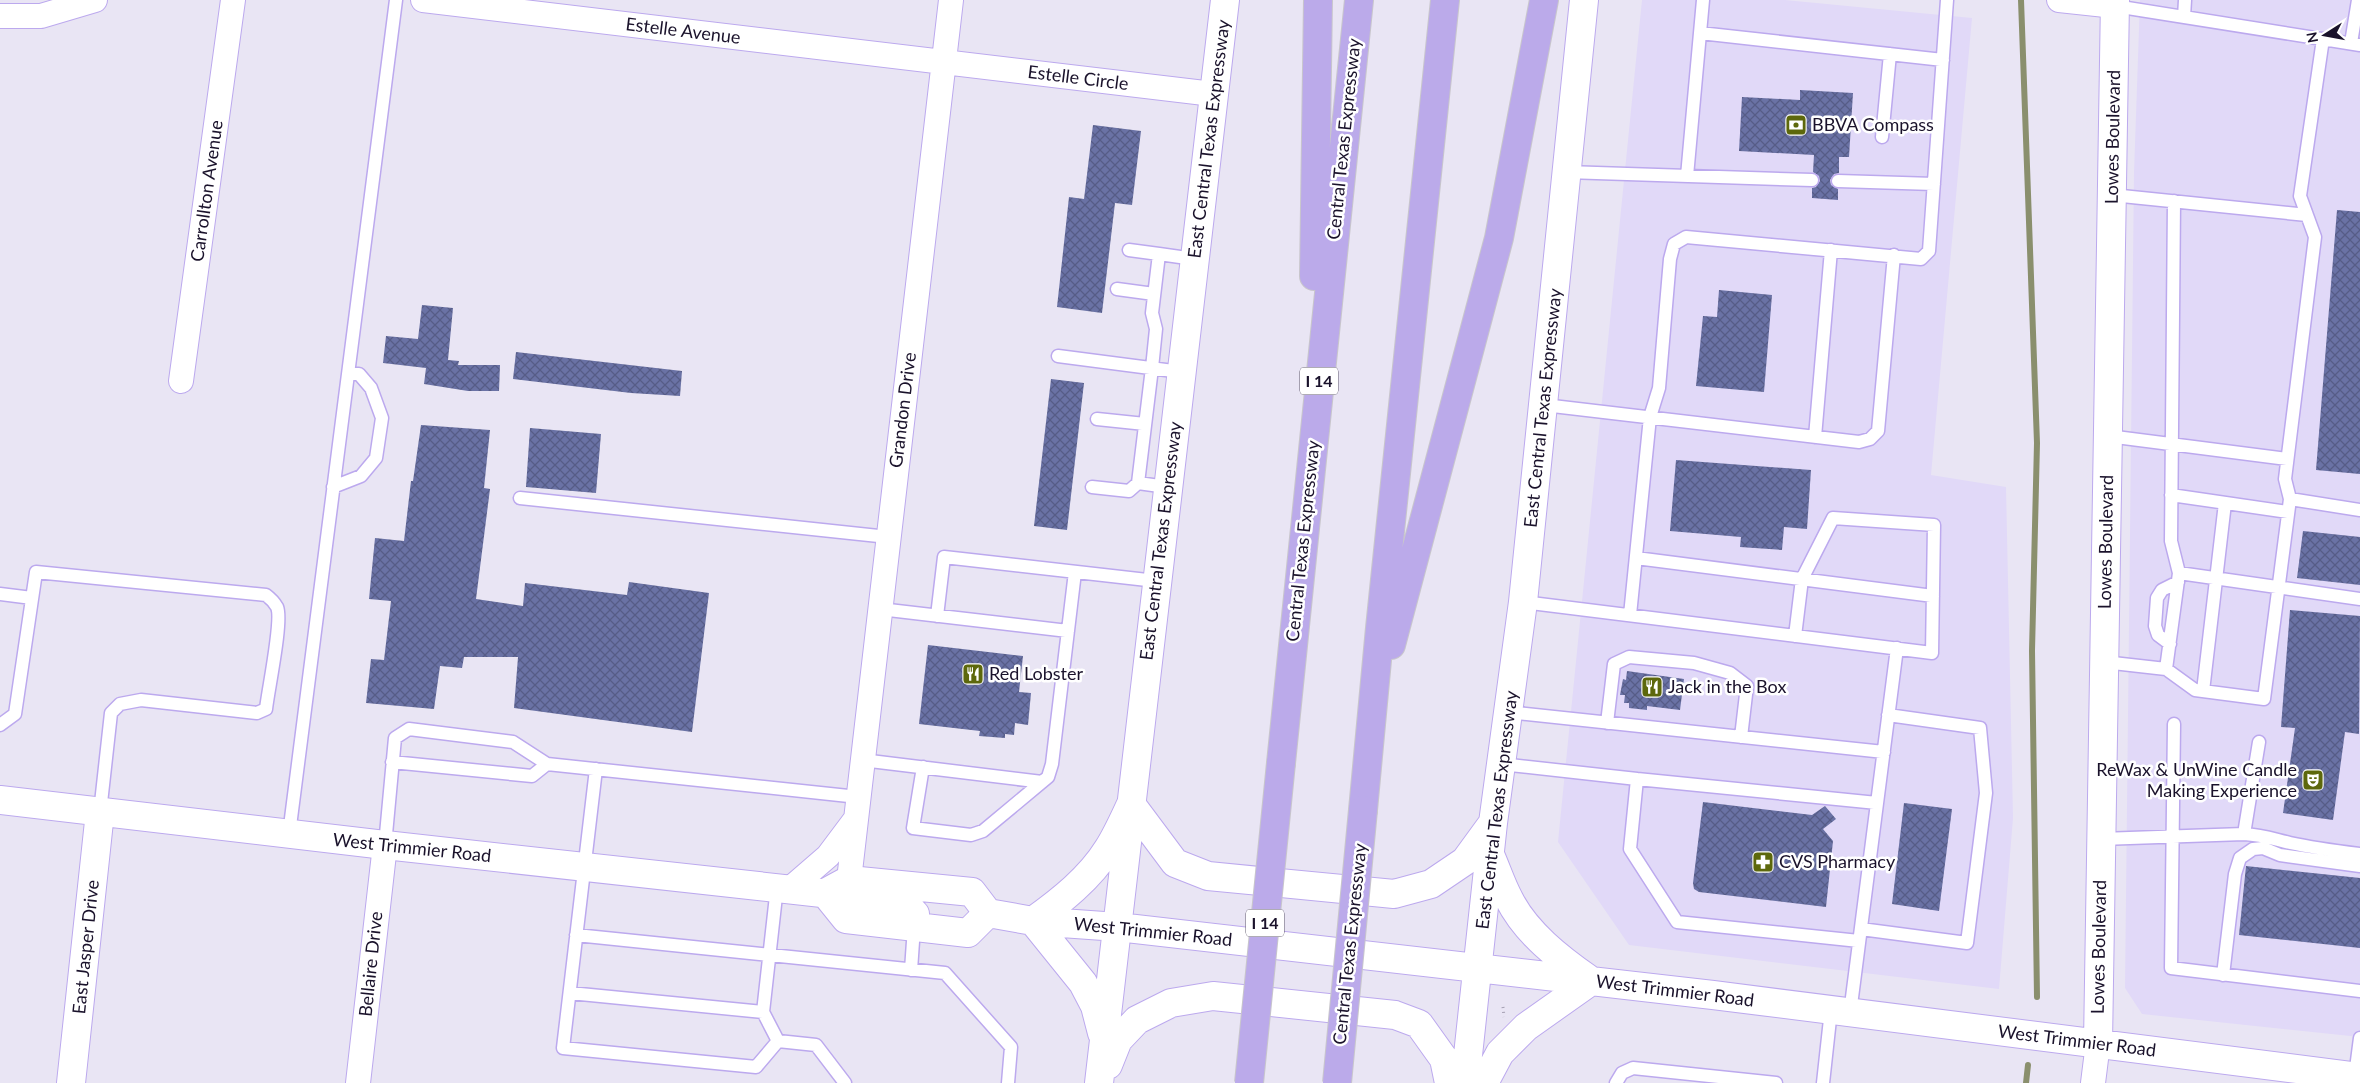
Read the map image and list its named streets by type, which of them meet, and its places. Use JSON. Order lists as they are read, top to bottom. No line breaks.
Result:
{"streets":{"highway":["Central Texas Expressway","I 14"],"main road":["Lowes Boulevard","East Central Texas Expressway","West Trimmier Road","East Jasper Drive"],"street":["Estelle Avenue","Estelle Circle","Carrollton Avenue","Grandon Drive","Bellaire Drive"]},"crossings":[["Estelle Avenue","Estelle Circle"],["Estelle Avenue","Grandon Drive"],["Estelle Circle","East Central Texas Expressway"],["Estelle Circle","Grandon Drive"],["Lowes Boulevard","West Trimmier Road"],["East Central Texas Expressway","West Trimmier Road"],["West Trimmier Road","East Jasper Drive"],["West Trimmier Road","Bellaire Drive"]],"places":{"bank":["BBVA Compass"],"restaurant":["Red Lobster","Jack in the Box"],"theatre":["ReWax & UnWine Candle Making Experience"],"pharmacy":["CVS Pharmacy"]},"north":"left"}
